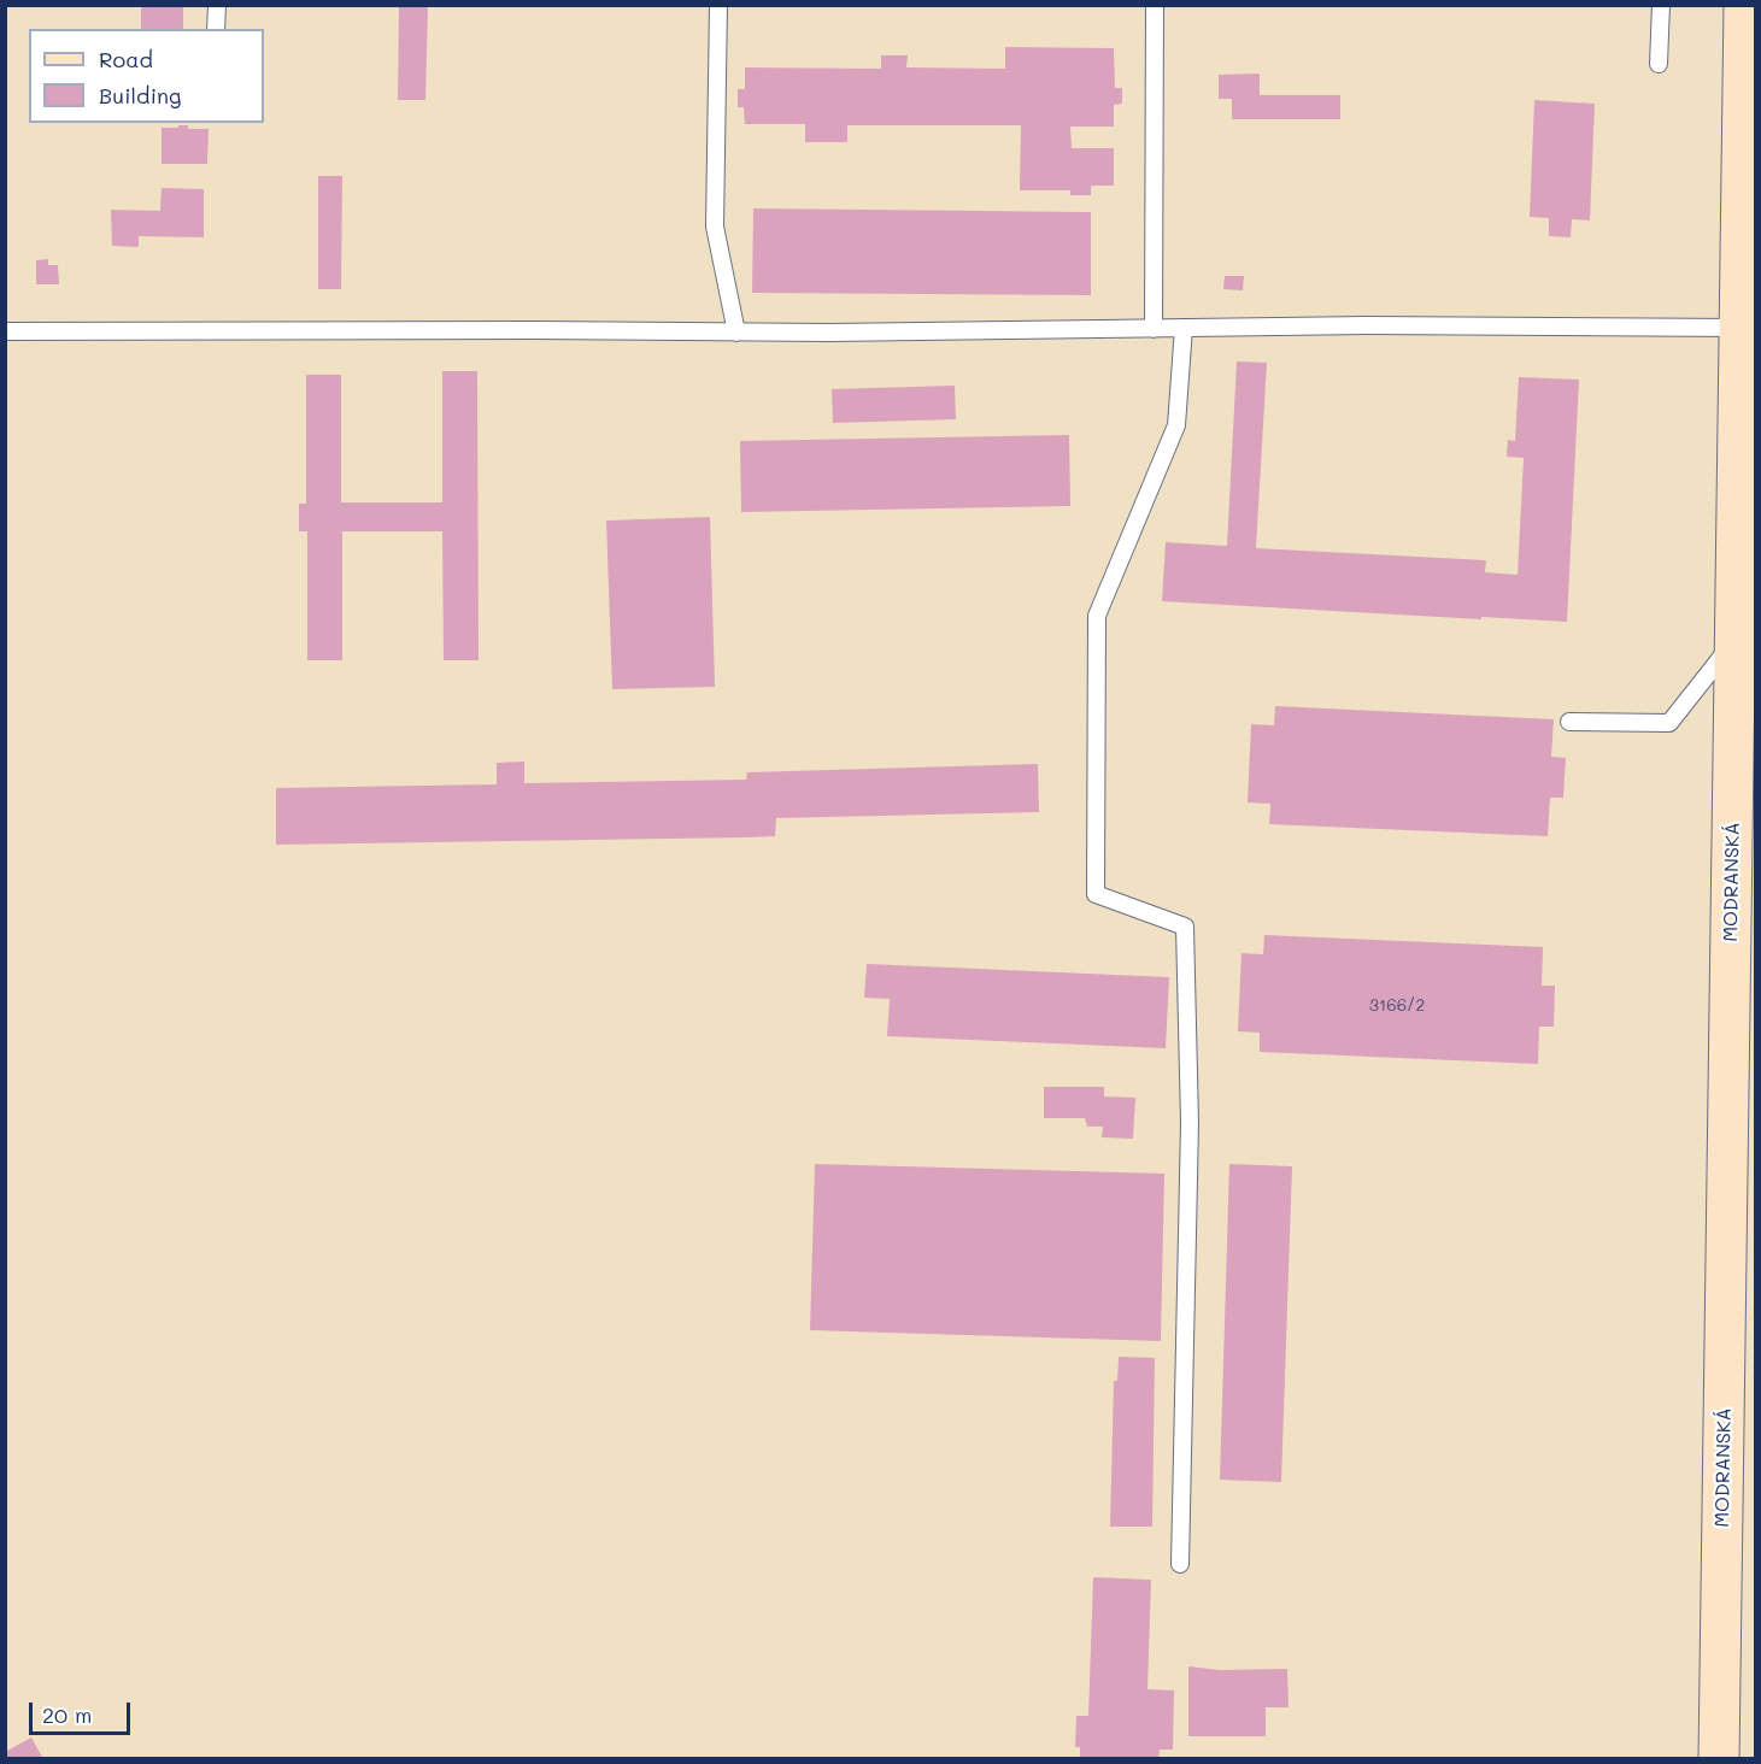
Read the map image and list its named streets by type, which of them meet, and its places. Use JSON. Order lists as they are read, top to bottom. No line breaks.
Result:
{"streets":{"main road":["MODRANSKÁ"]},"house_numbers":["3166/2"],"legend":["Road","Building"],"scale_bar":"20 m"}
